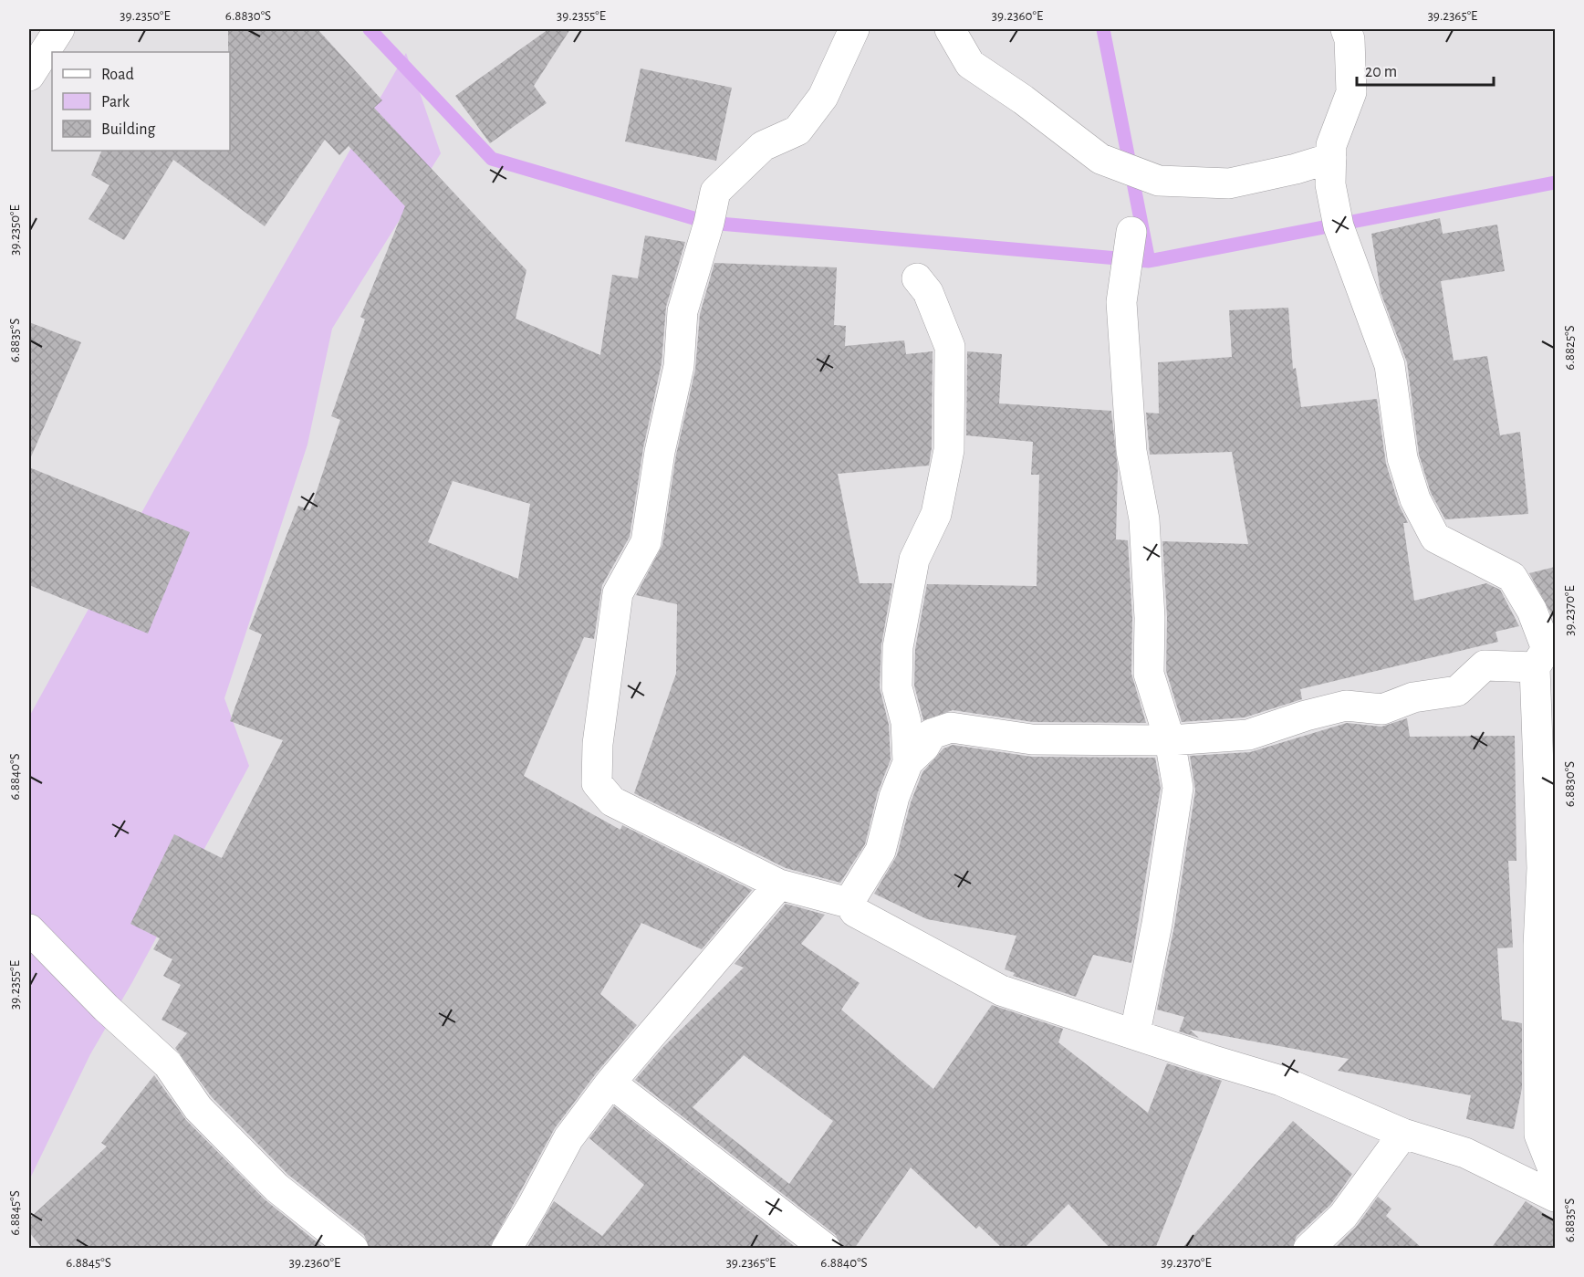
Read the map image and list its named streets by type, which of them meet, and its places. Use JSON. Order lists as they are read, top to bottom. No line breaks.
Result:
{"legend":["Road","Park","Building"],"scale_bar":"20 m","coordinates":["39.2350°E","6.8830°S","39.2355°E","39.2360°E","39.2365°E","6.8835°S","6.8825°S","39.2370°E","6.8840°S","6.8845°S"]}
